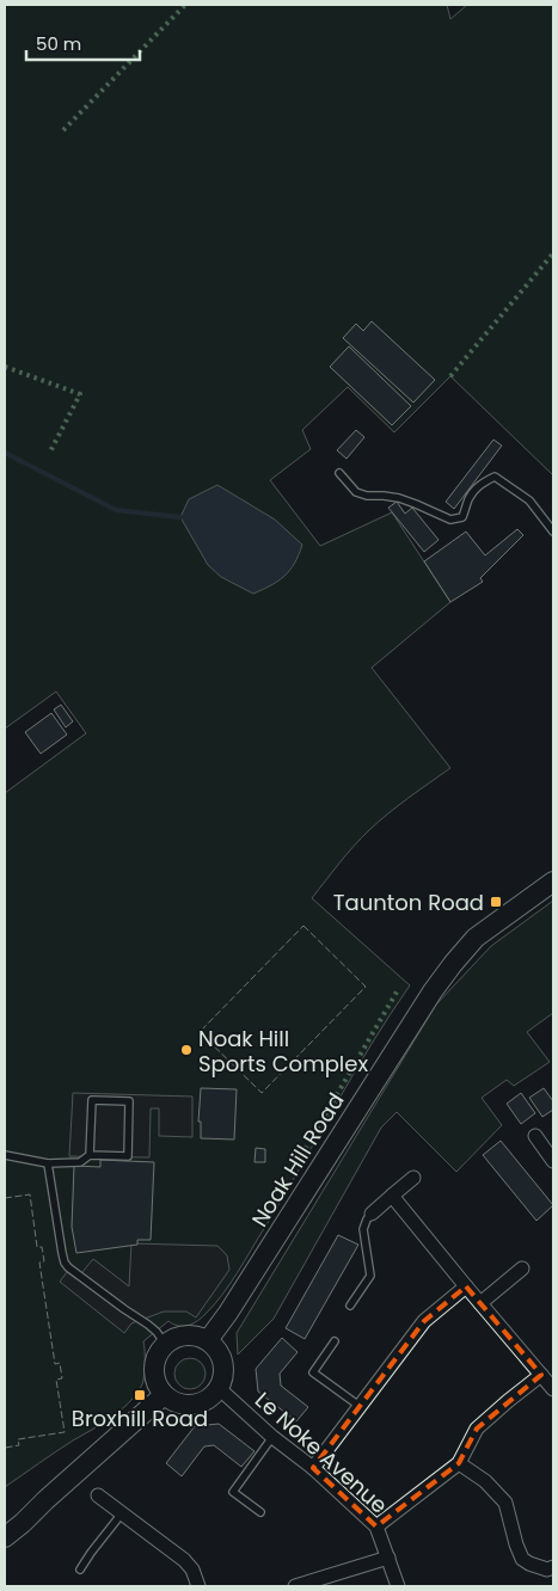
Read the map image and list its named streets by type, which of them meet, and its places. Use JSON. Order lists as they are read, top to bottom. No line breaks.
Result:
{"streets":{"street":["Noak Hill Road","Le Noke Avenue"]},"crossings":[["Noak Hill Road","Le Noke Avenue"]],"places":{"transit":["Taunton Road","Broxhill Road"],"other":["Noak Hill Sports Complex"]},"scale_bar":"50 m"}
